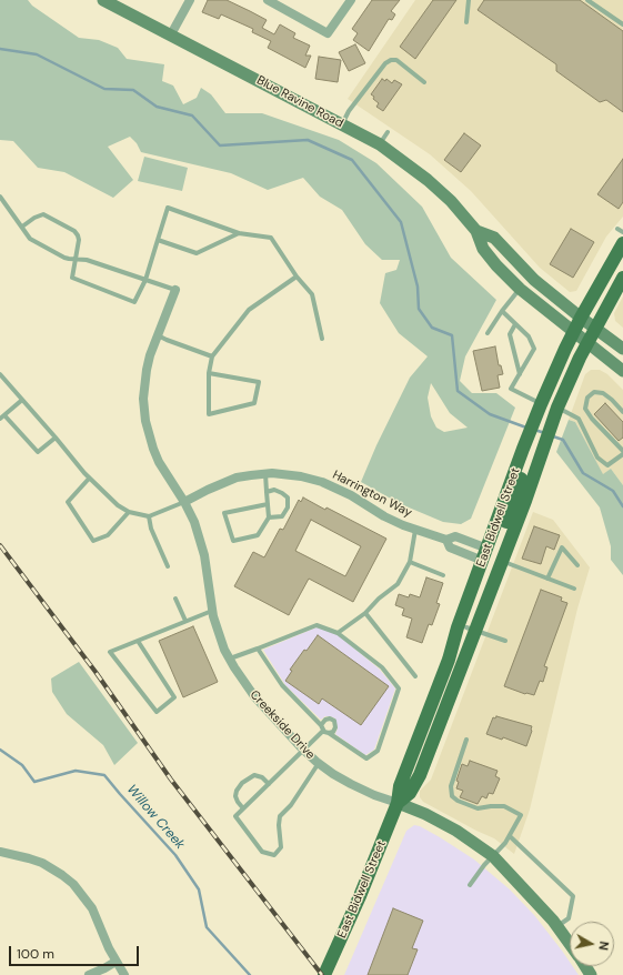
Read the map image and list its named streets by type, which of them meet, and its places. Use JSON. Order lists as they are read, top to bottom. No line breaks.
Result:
{"streets":{"main road":["Blue Ravine Road","East Bidwell Street","Creekside Drive"],"street":["Harrington Way"]},"crossings":[["Blue Ravine Road","East Bidwell Street"],["Harrington Way","East Bidwell Street"],["Harrington Way","Creekside Drive"],["East Bidwell Street","Creekside Drive"]],"water":["Willow Creek"],"scale_bar":"100 m","north":"right"}
